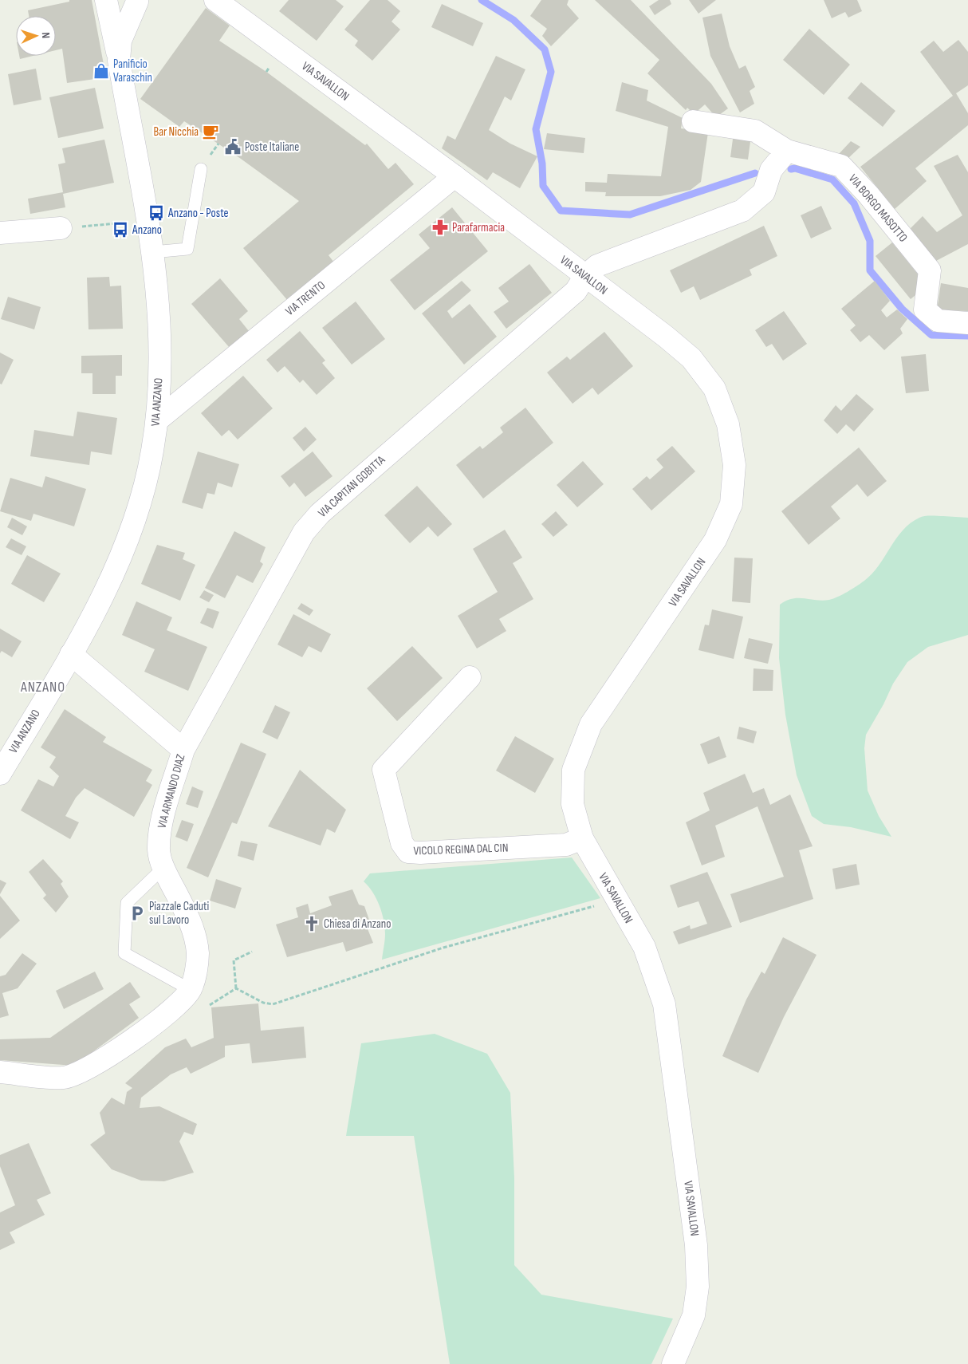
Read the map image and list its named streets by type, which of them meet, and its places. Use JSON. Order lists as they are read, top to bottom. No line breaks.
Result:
{"streets":{"street":["VIA SAVALLON","VIA BORGO MASOTTO","VIA TRENTO","VIA ANZANO","VIA CAPITAN GOBITTA","VIA ARMANDO DIAZ","VICOLO REGINA DAL CIN"]},"crossings":[["VIA SAVALLON","VIA TRENTO"],["VIA SAVALLON","VIA CAPITAN GOBITTA"],["VIA SAVALLON","VICOLO REGINA DAL CIN"],["VIA TRENTO","VIA ANZANO"],["VIA ANZANO","VIA ARMANDO DIAZ"],["VIA CAPITAN GOBITTA","VIA ARMANDO DIAZ"]],"districts":["ANZANO"],"places":{"shop":["Panificio Varaschin"],"cafe":["Bar Nicchia"],"public building":["Poste Italiane"],"bus stop":["Anzano - Poste","Anzano"],"pharmacy":["Parafarmacia"],"parking":["Piazzale Caduti sul Lavoro"],"church":["Chiesa di Anzano"]},"north":"right"}
